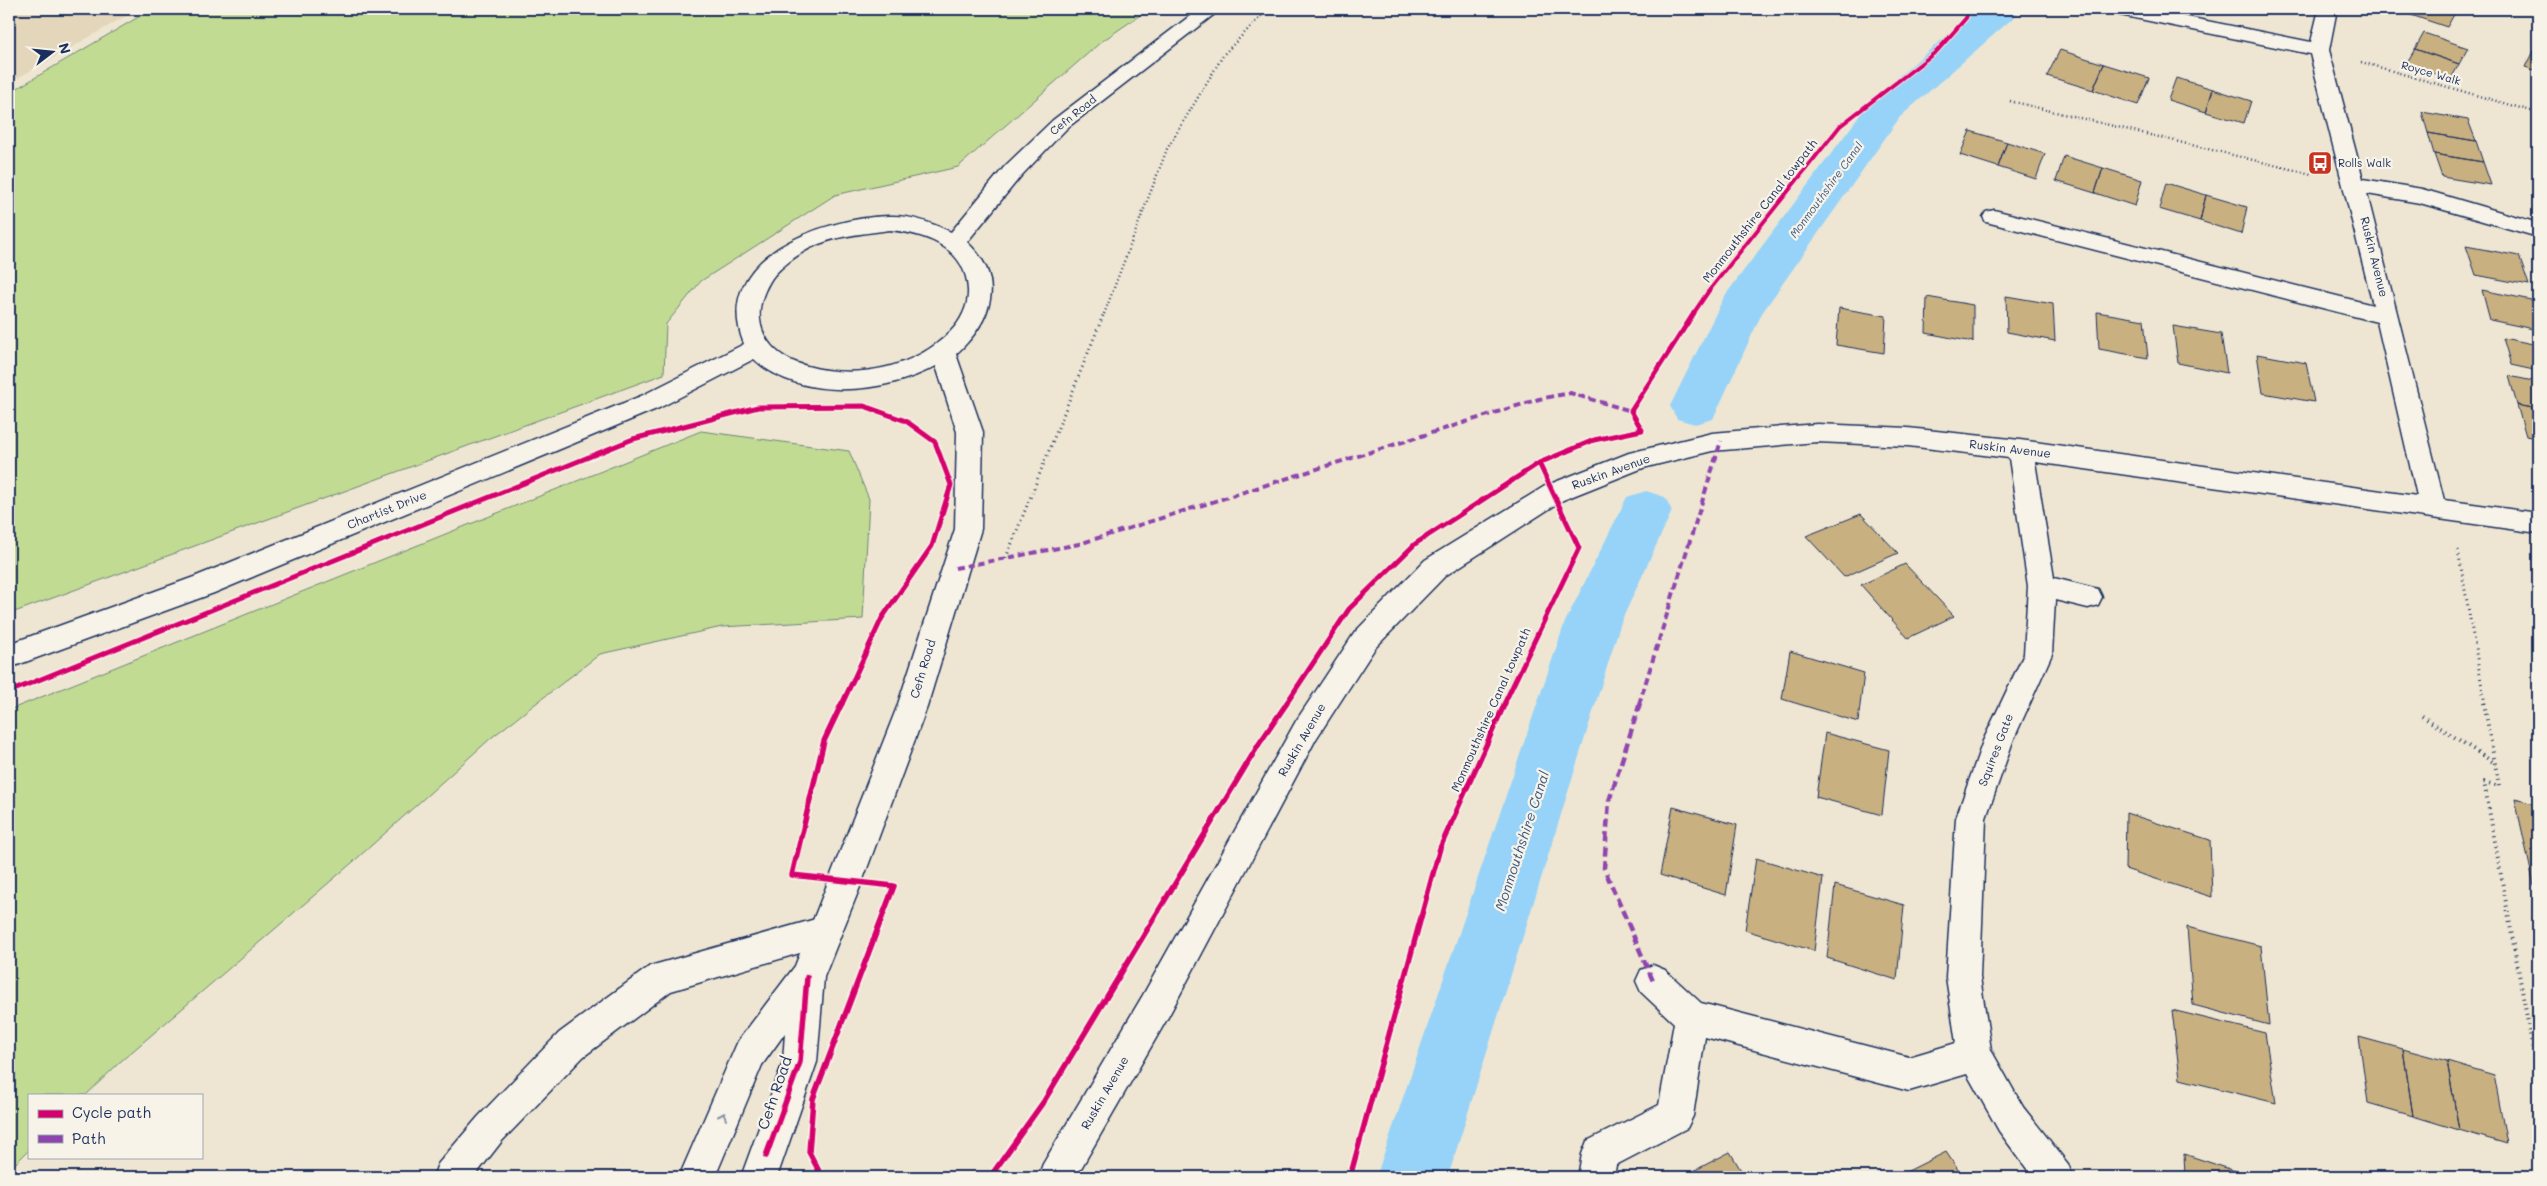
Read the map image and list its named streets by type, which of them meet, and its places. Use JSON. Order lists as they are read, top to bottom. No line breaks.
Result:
{"streets":{"street":["Cefn Road","Ruskin Avenue","Chartist Drive","Squires Gate"],"path":["Royce Walk"],"cycle path":["Monmouthshire Canal towpath"]},"crossings":[["Royce Walk","Ruskin Avenue"],["Ruskin Avenue","Squires Gate"]],"water":["Monmouthshire Canal"],"places":{"bus stop":["Rolls Walk"]},"legend":["Cycle path","Path"],"north":"right"}
